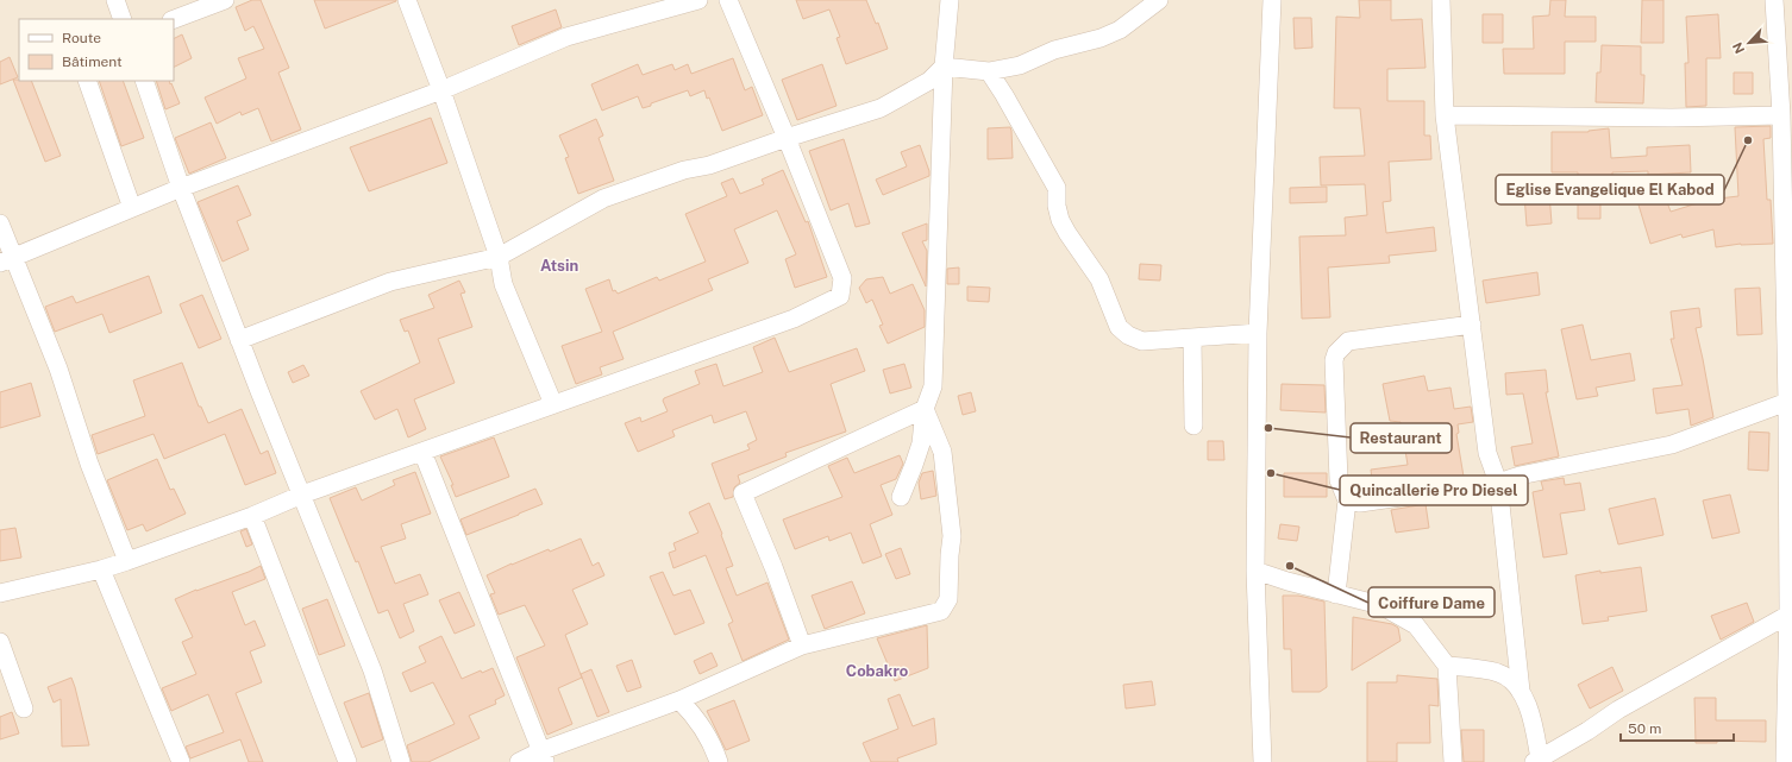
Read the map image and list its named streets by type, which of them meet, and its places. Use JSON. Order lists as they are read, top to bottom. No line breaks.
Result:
{"districts":["Atsin","Cobakro"],"places":["Eglise Evangelique El Kabod","Restaurant","Quincallerie Pro Diesel","Coiffure Dame"],"legend":["Route","Bâtiment"],"scale_bar":"50 m","north":"bottom left"}
